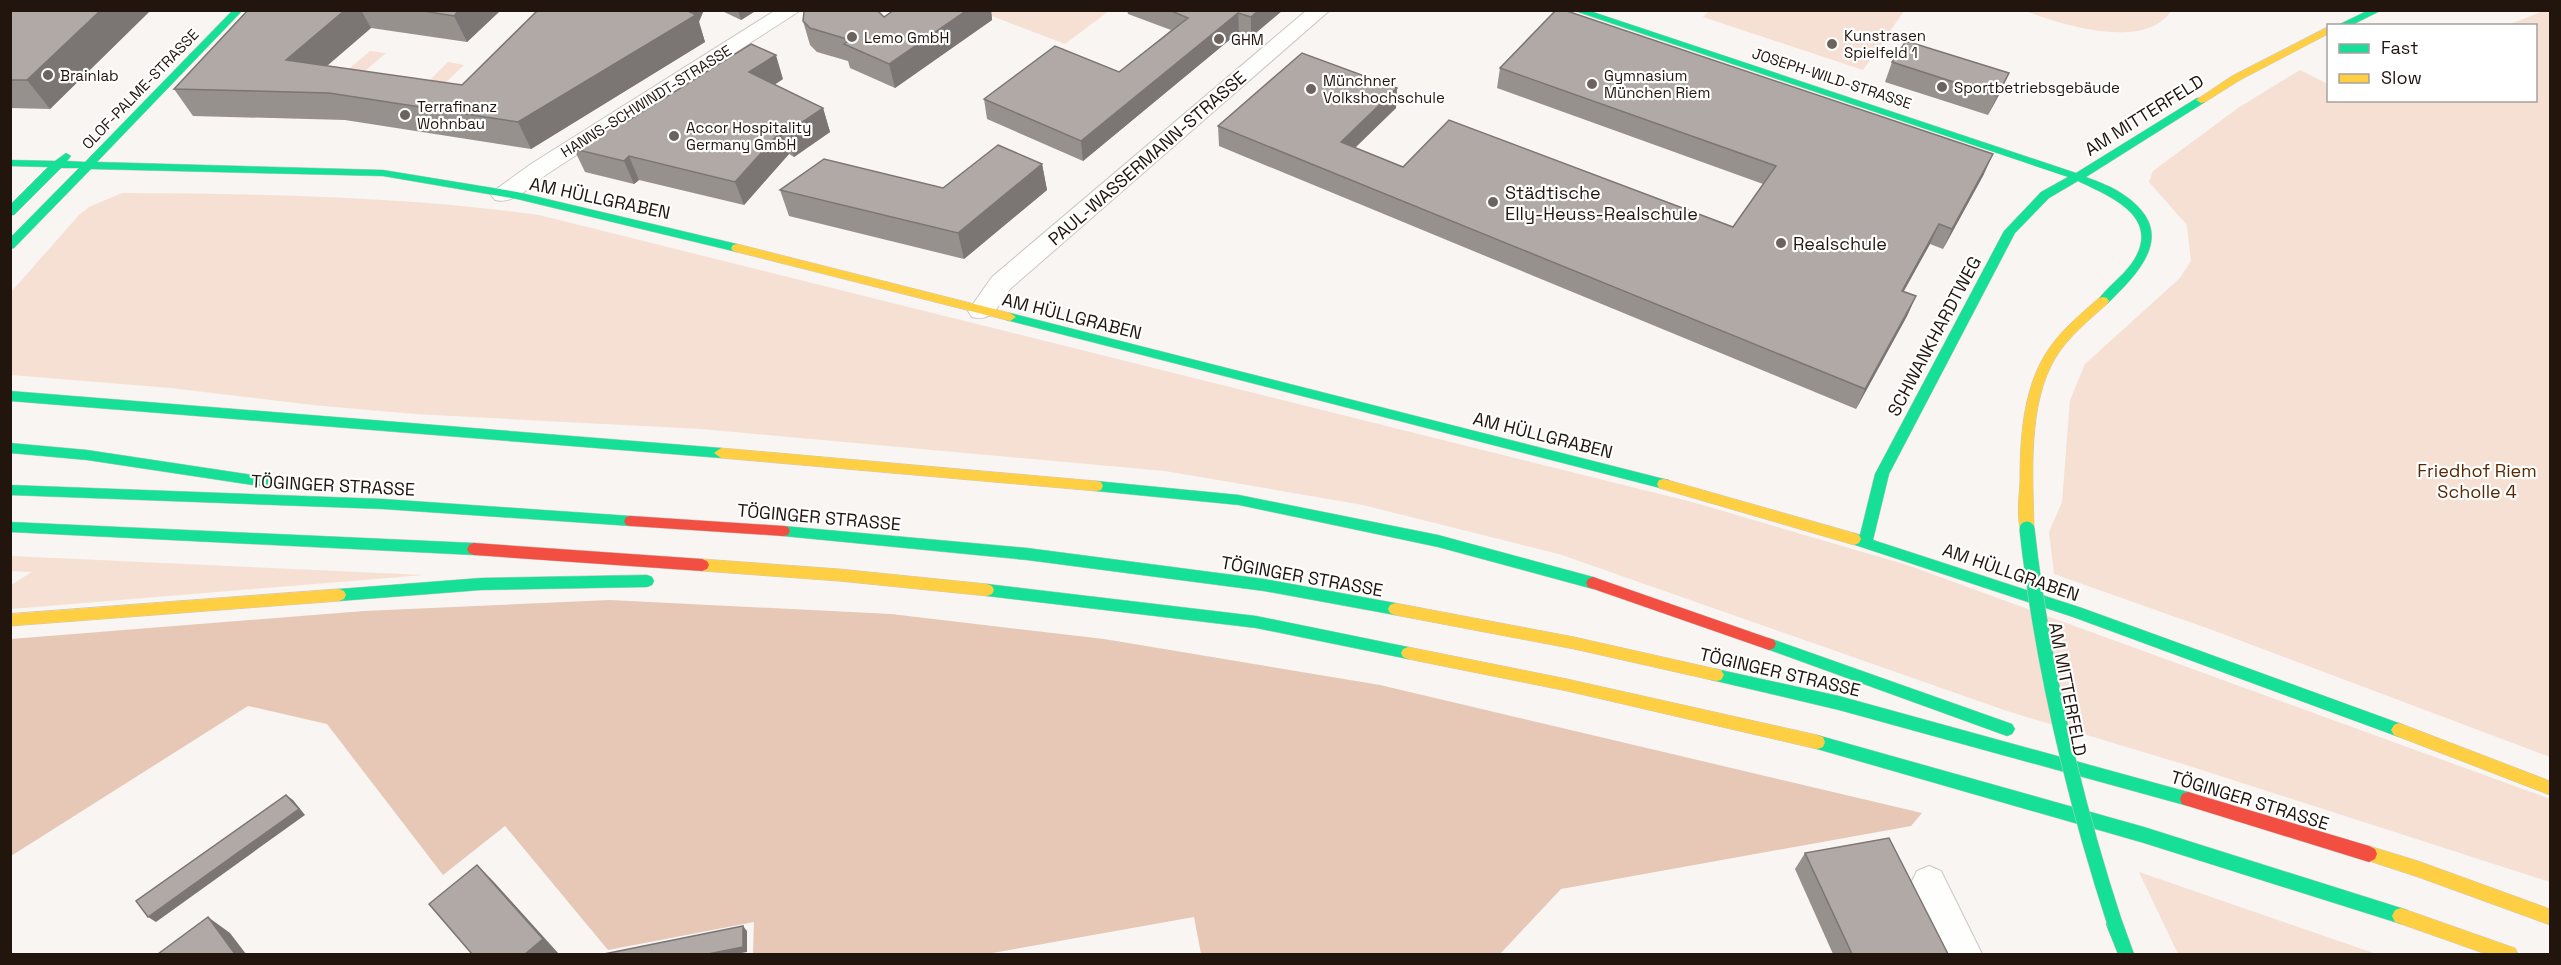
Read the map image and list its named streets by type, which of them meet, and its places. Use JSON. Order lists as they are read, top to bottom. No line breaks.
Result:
{"streets":{"main road":["JOSEPH-WILD-STRASSE","OLOF-PALME-STRASSE","AM MITTERFELD","AM HÜLLGRABEN","SCHWANKHARDTWEG","TÖGINGER STRASSE"],"street":["HANNS-SCHWINDT-STRASSE","PAUL-WASSERMANN-STRASSE"]},"crossings":[["JOSEPH-WILD-STRASSE","AM MITTERFELD"],["JOSEPH-WILD-STRASSE","SCHWANKHARDTWEG"],["OLOF-PALME-STRASSE","AM HÜLLGRABEN"],["HANNS-SCHWINDT-STRASSE","AM HÜLLGRABEN"],["AM MITTERFELD","SCHWANKHARDTWEG"],["PAUL-WASSERMANN-STRASSE","AM HÜLLGRABEN"],["AM HÜLLGRABEN","SCHWANKHARDTWEG"]],"parks":["Friedhof Riem Scholle 4"],"places":["Lemo GmbH","GHM","Kunstrasen Spielfeld 1","Brainlab","Gymnasium München Riem","Sportbetriebsgebäude","Münchner Volkshochschule","Terrafinanz Wohnbau","Accor Hospitality Germany GmbH","Städtische Elly-Heuss-Realschule","Realschule"],"legend":["Fast","Slow"]}
